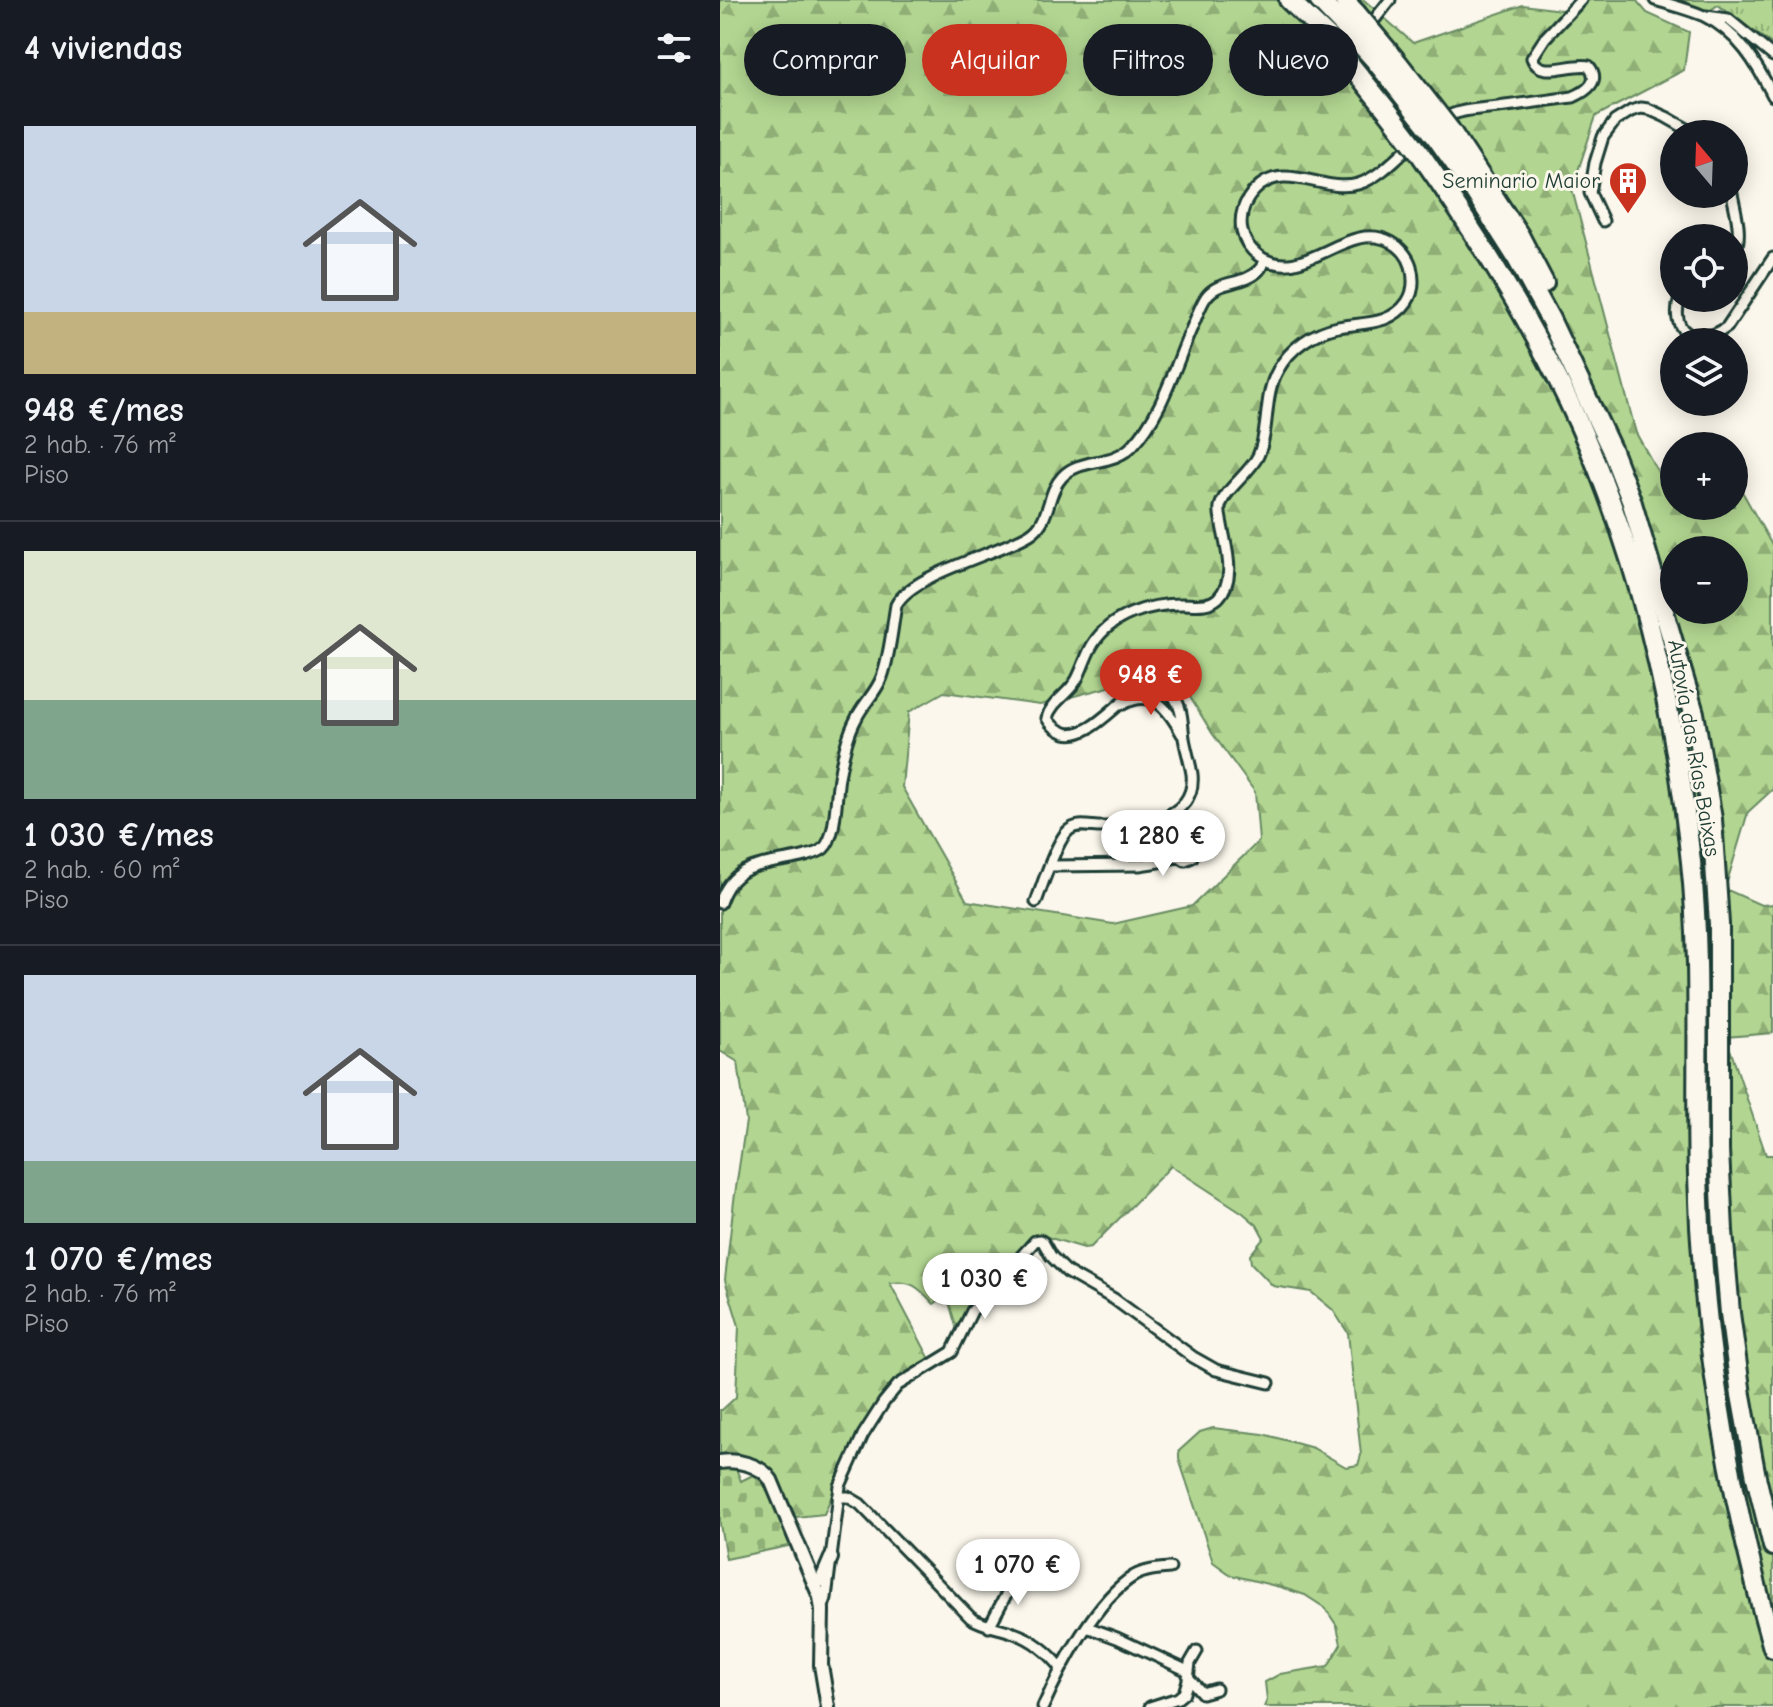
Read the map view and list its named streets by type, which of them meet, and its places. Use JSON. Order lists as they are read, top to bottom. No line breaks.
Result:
{"streets":{"highway":["Autovía das Rías Baixas"]},"places":{"building":["Seminario Maior"]},"north":"top","page":{"heading":"4 viviendas","chip":["Comprar","Alquilar","Filtros","Nuevo"],"list":[{"name":"948 €/mes","note":"2 hab. · 76 m² · Piso"},{"name":"1 030 €/mes","note":"2 hab. · 60 m² · Piso"},{"name":"1 070 €/mes","note":"2 hab. · 76 m² · Piso"}],"map_buttons":["+","−"],"price":["948 €","1 280 €","1 030 €","1 070 €"]}}
